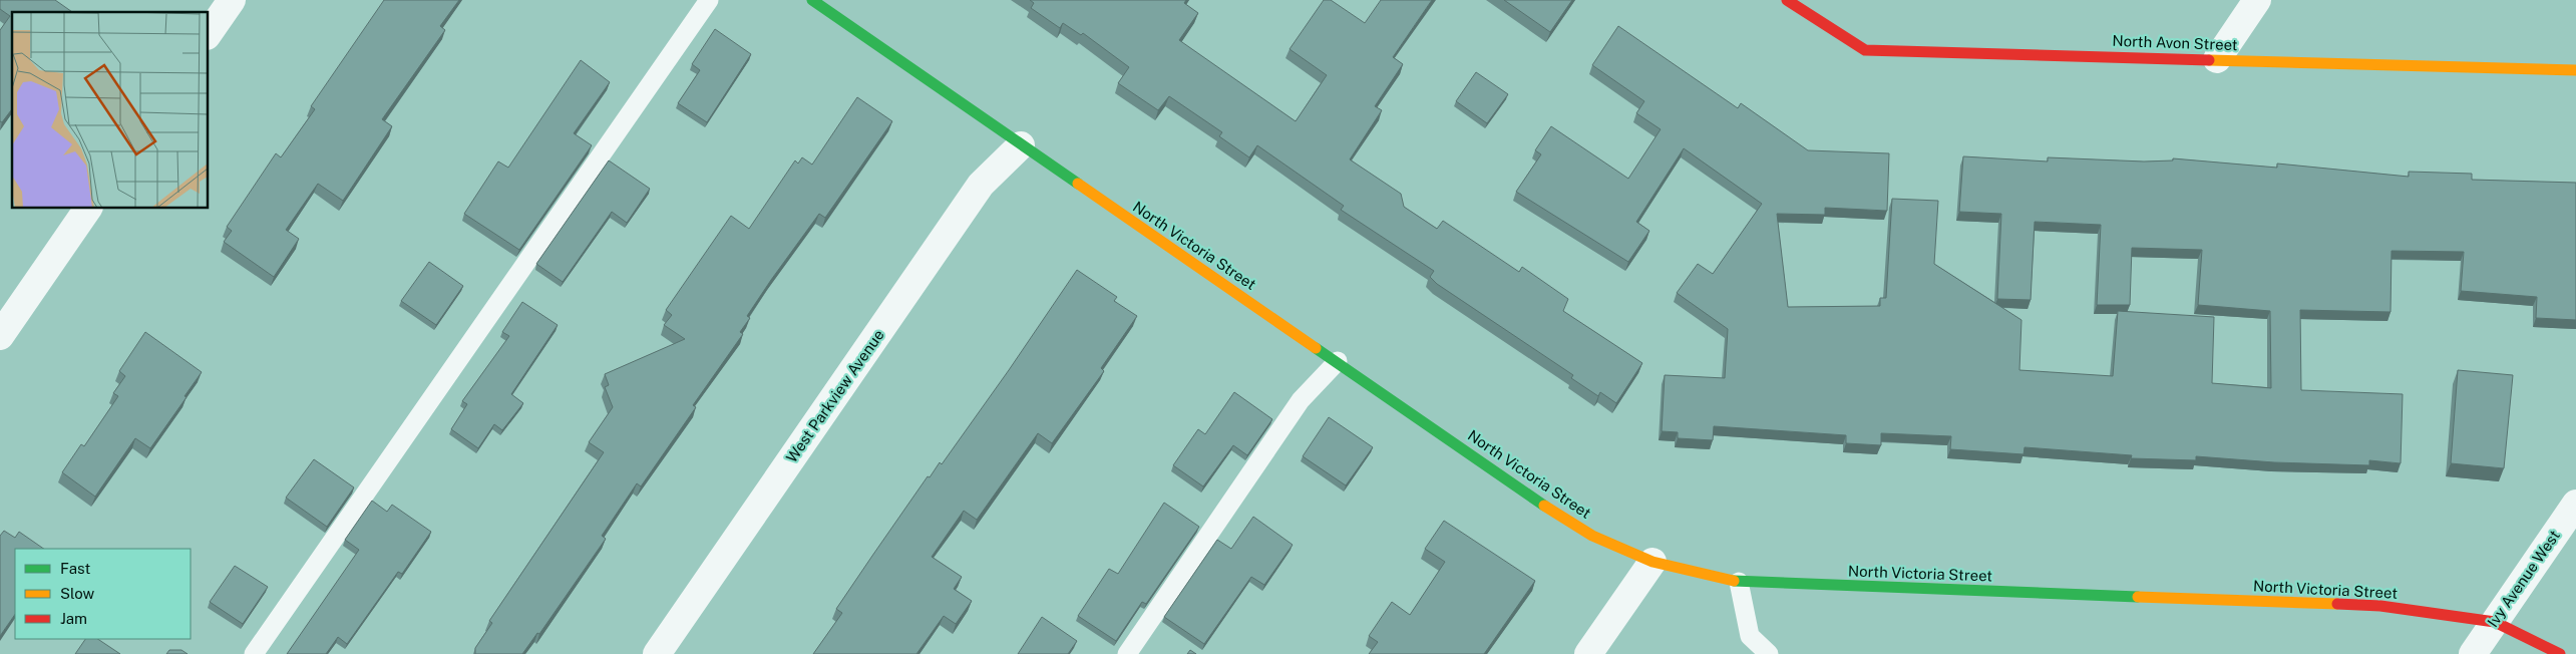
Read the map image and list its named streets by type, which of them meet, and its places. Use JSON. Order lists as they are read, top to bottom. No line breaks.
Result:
{"streets":{"street":["North Avon Street","North Victoria Street","West Parkview Avenue","Ivy Avenue West"]},"crossings":[["North Victoria Street","West Parkview Avenue"],["North Victoria Street","Ivy Avenue West"]],"legend":["Fast","Slow","Jam"]}
